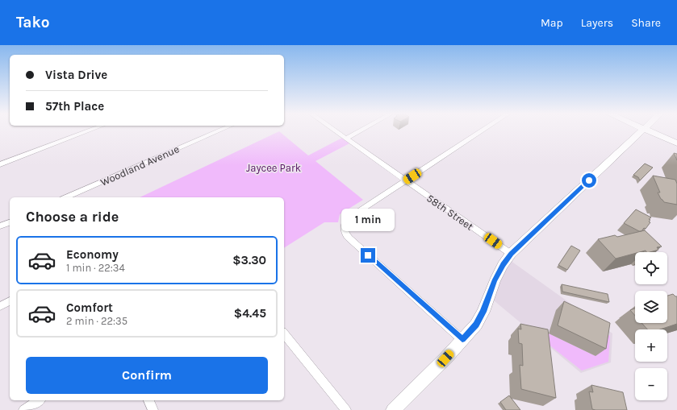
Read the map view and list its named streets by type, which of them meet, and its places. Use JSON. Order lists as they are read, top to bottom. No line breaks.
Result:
{"streets":{"street":["Woodland Avenue","58th Street"]},"parks":["Jaycee Park"],"page":{"header":"Tako","nav":["Map","Layers","Share"],"banner":["Vista Drive","57th Place"],"heading":"Choose a ride","bubble":"1 min","list":[{"name":"Economy","note":"1 min · 22:34","value":"$3.30"},{"name":"Comfort","note":"2 min · 22:35","value":"$4.45"}],"map_buttons":["+","−"],"buttons":"Confirm"}}
